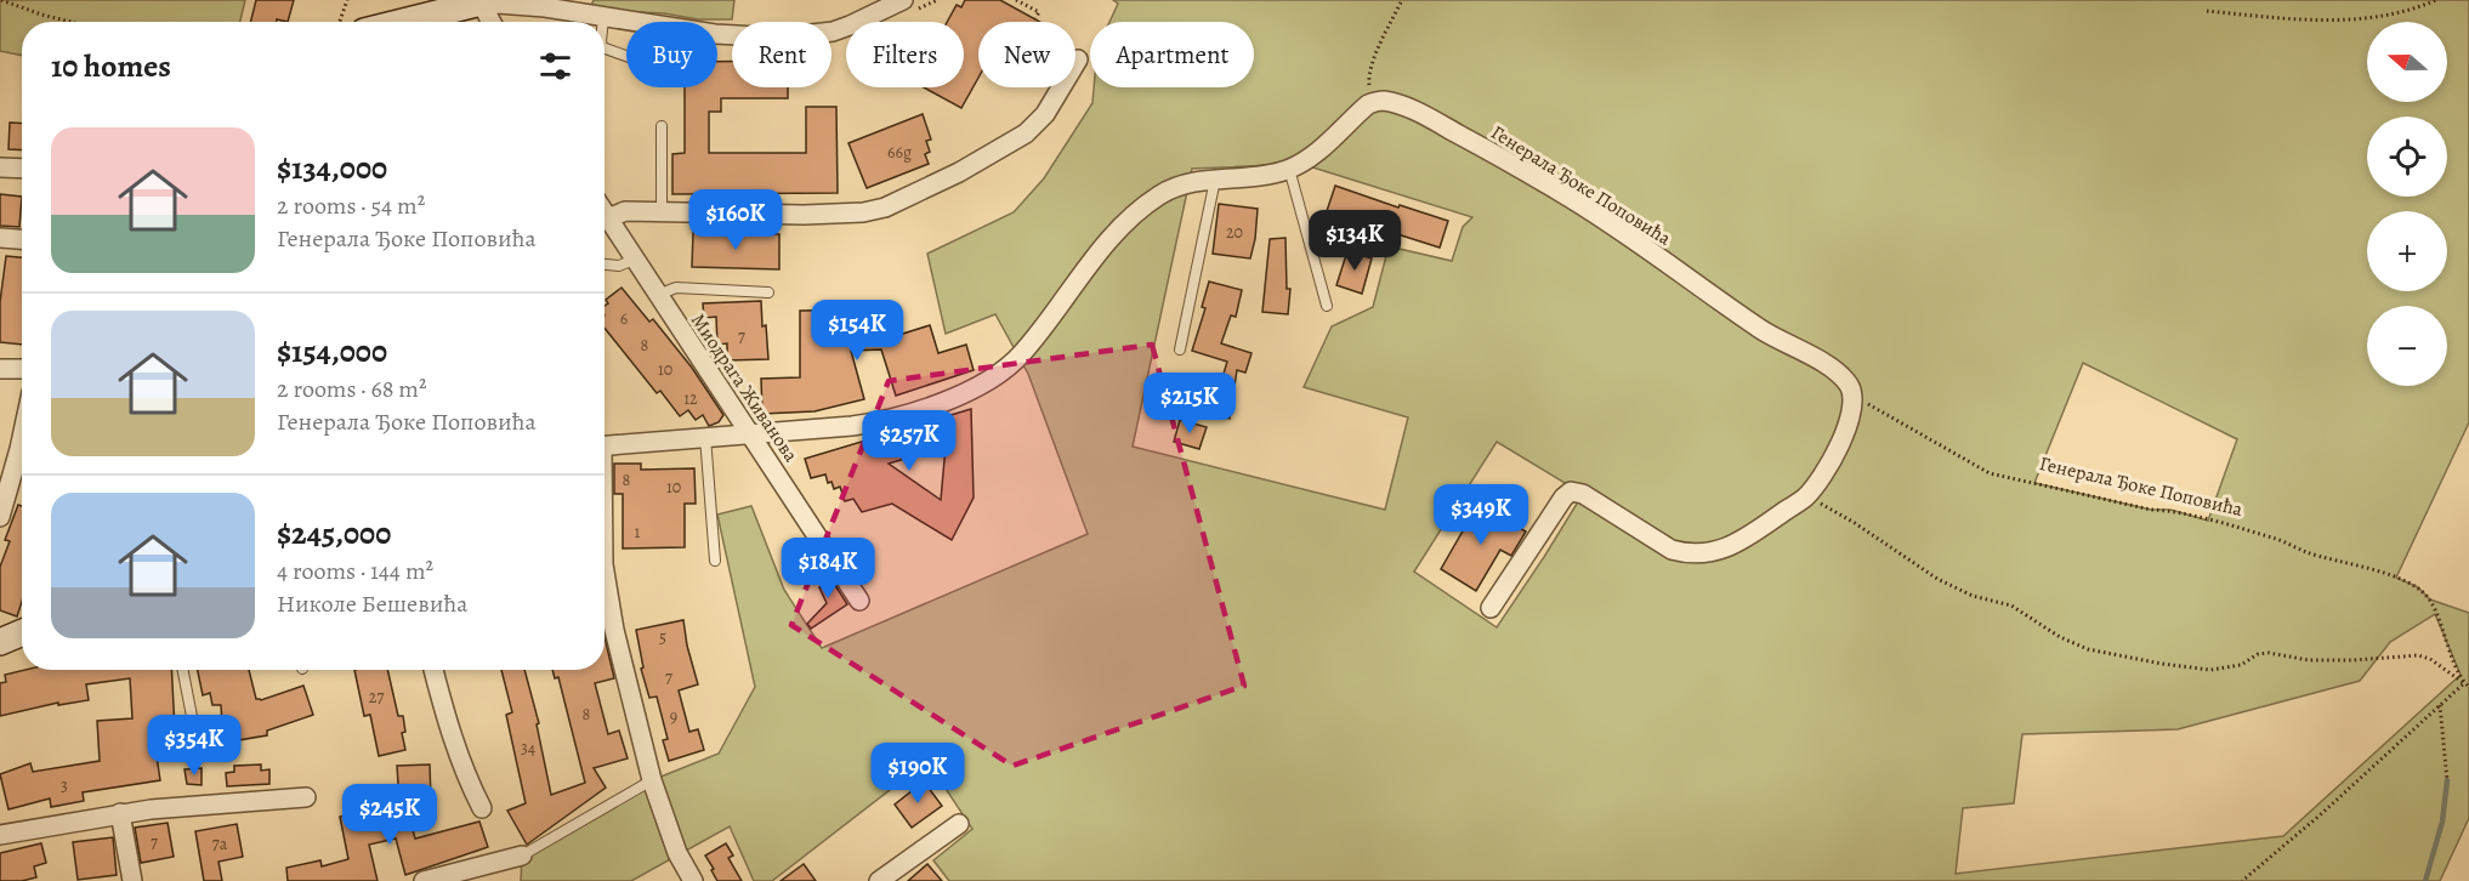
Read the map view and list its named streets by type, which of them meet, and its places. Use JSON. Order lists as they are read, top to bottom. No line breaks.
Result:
{"streets":{"street":["Генерала Ђоке Поповића","Миодрага Живанова"]},"house_numbers":["66g","20","6","7","8","10","12","8","10","1","5","7","27","8","9","34","3","7","7a"],"north":"left","page":{"map_buttons":["+","−"],"chip":["Buy","Rent","Filters","New","Apartment"],"heading":"10 homes","list":[{"name":"$134,000","note":"2 rooms · 54 m² · Генерала Ђоке Поповића"},{"name":"$154,000","note":"2 rooms · 68 m² · Генерала Ђоке Поповића"},{"name":"$245,000","note":"4 rooms · 144 m² · Николе Бешевића"}],"price":["$160K","$134K","$154K","$215K","$257K","$349K","$184K","$354K","$190K","$245K"]}}
